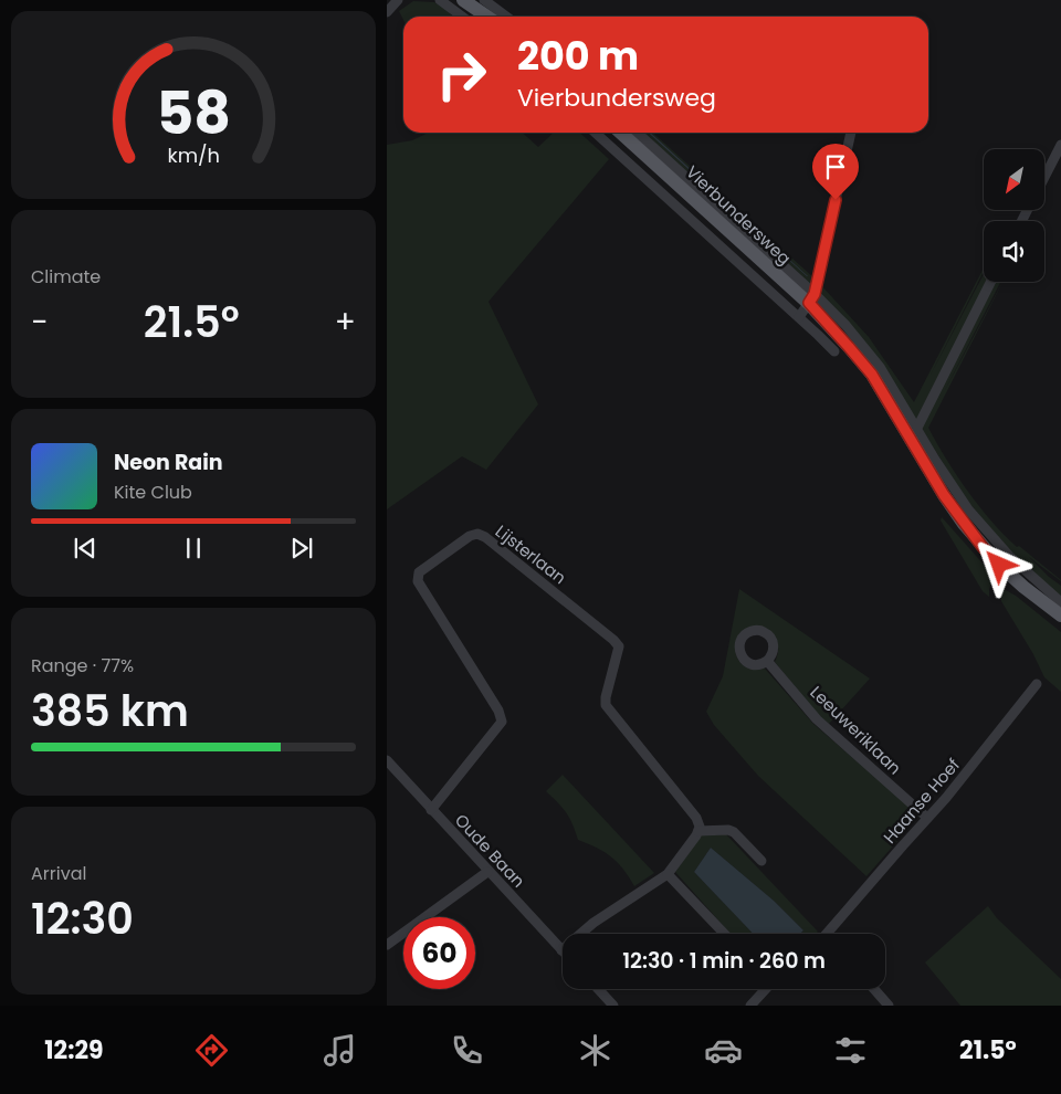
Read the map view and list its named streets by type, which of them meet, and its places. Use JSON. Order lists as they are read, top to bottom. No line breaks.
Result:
{"streets":{"main road":["Vierbundersweg"],"street":["Lijsterlaan","Leeuweriklaan","Haanse Hoef","Oude Baan"]},"crossings":[["Lijsterlaan","Oude Baan"],["Leeuweriklaan","Haanse Hoef"]],"north":"bottom left","page":{"turn":["200 m","Vierbundersweg"],"tile":["Climate",["Range · 77%","385 km"],["Arrival","12:30"]],"heat":["−","21.5°","+"],"song":["Neon Rain","Kite Club"],"limit":"60","trip":"12:30 · 1 min · 260 m","tabs":["12:29","21.5°"],"gauge":["58","km/h"]}}
